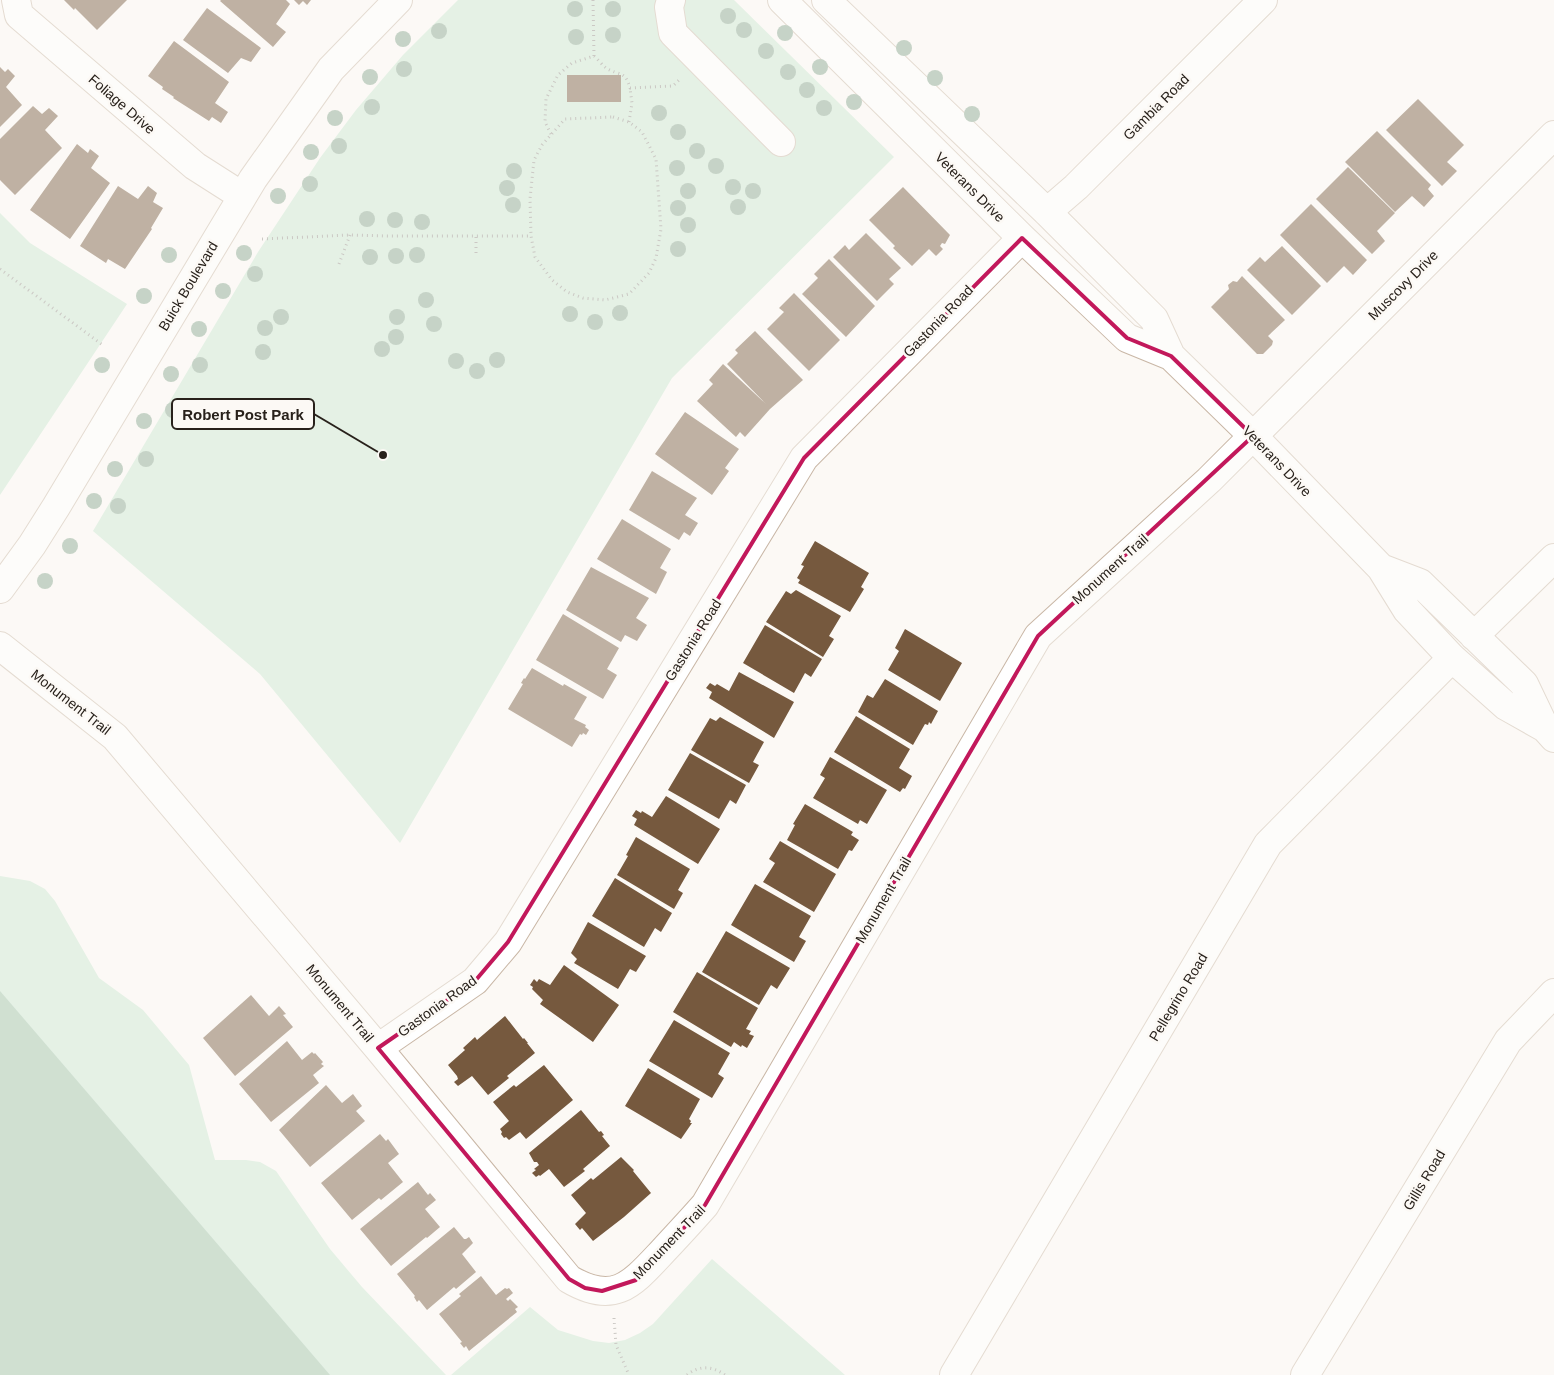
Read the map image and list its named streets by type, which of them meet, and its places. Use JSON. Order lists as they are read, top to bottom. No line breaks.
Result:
{"streets":{"street":["Foliage Drive","Gambia Road","Veterans Drive","Muscovy Drive","Buick Boulevard","Gastonia Road","Monument Trail","Pellegrino Road","Gillis Road"]},"crossings":[["Foliage Drive","Buick Boulevard"],["Gambia Road","Veterans Drive"],["Veterans Drive","Muscovy Drive"],["Veterans Drive","Gastonia Road"],["Veterans Drive","Monument Trail"],["Veterans Drive","Pellegrino Road"],["Muscovy Drive","Monument Trail"],["Gastonia Road","Monument Trail"]],"places":["Robert Post Park"]}
